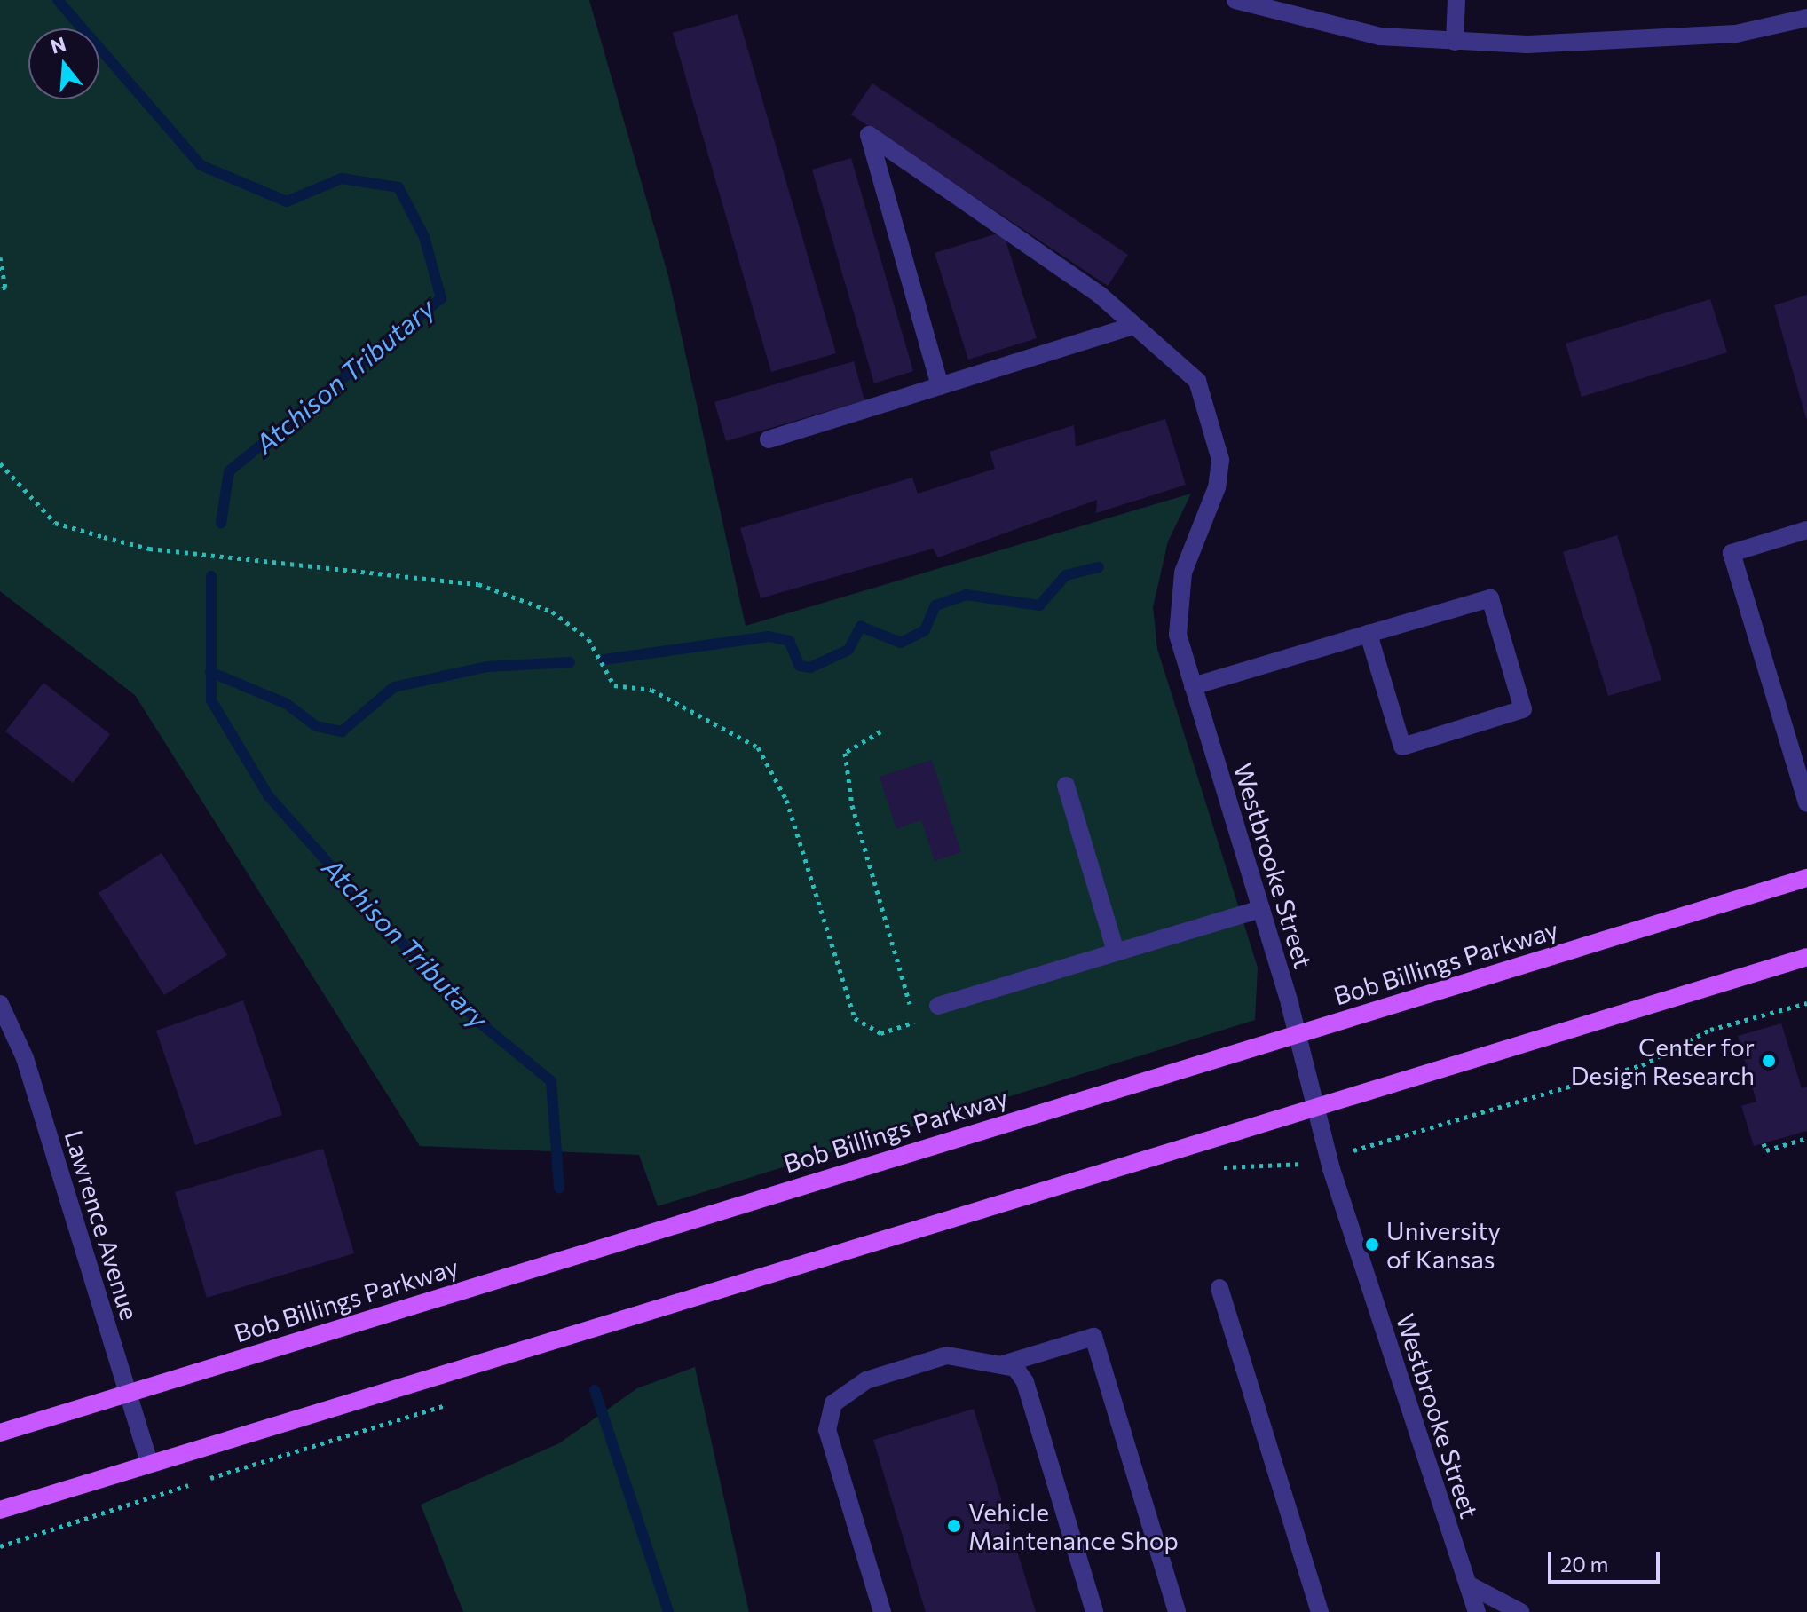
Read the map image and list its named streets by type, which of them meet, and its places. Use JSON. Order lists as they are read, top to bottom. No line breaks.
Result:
{"streets":{"main road":["Bob Billings Parkway"],"street":["Westbrooke Street","Lawrence Avenue"]},"crossings":[["Westbrooke Street","Bob Billings Parkway"],["Bob Billings Parkway","Lawrence Avenue"]],"water":["Atchison Tributary"],"places":["Center for Design Research","University of Kansas","Vehicle Maintenance Shop"],"scale_bar":"20 m","north":"top"}
